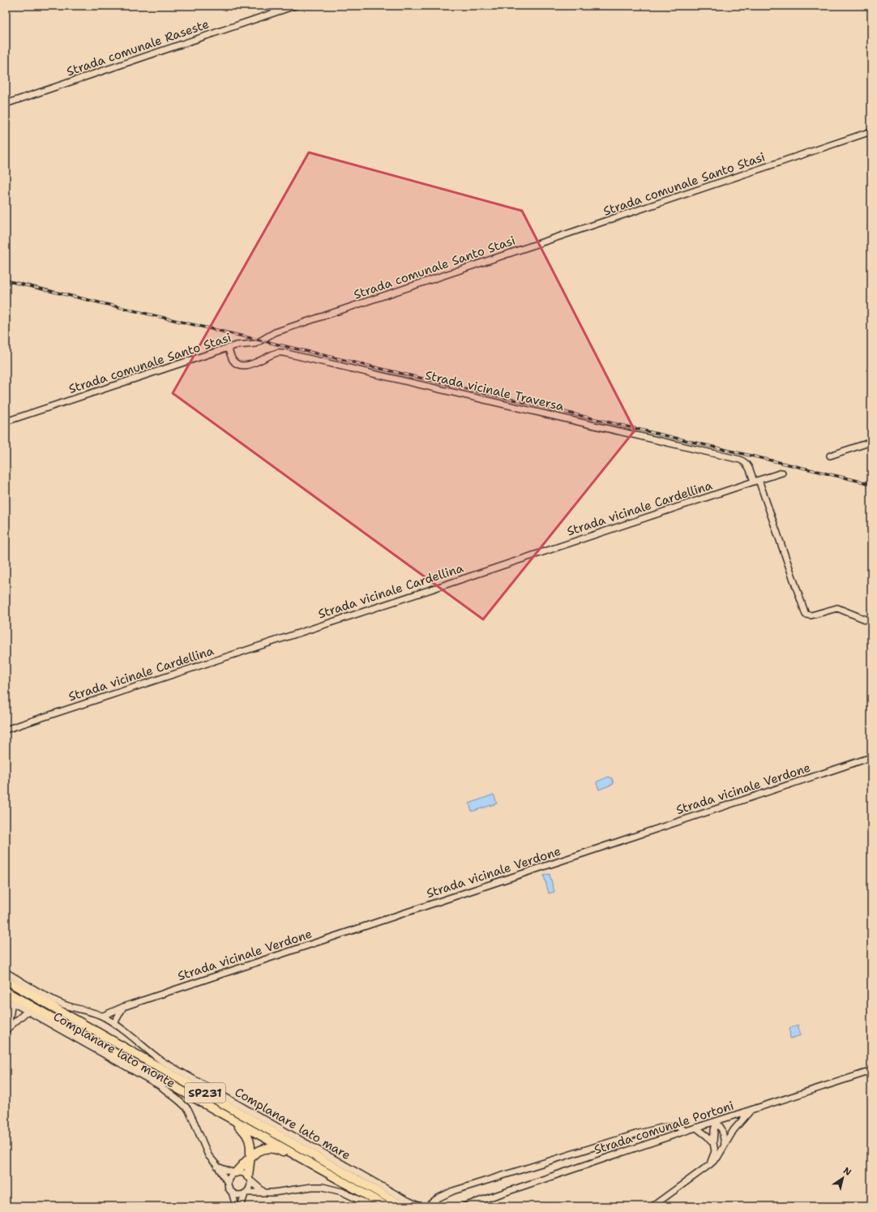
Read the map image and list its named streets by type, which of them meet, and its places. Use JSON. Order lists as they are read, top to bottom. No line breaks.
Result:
{"streets":{"highway":["SP231"],"street":["Strada comunale Raseste","Strada comunale Santo Stasi","Strada vicinale Traversa","Strada vicinale Cardellina","Strada vicinale Verdone","Complanare lato monte","Complanare lato mare","Strada comunale Portoni"]},"crossings":[["Strada comunale Santo Stasi","Strada vicinale Traversa"],["Strada vicinale Traversa","Strada vicinale Cardellina"],["Strada vicinale Verdone","Complanare lato mare"]],"north":"top right"}
